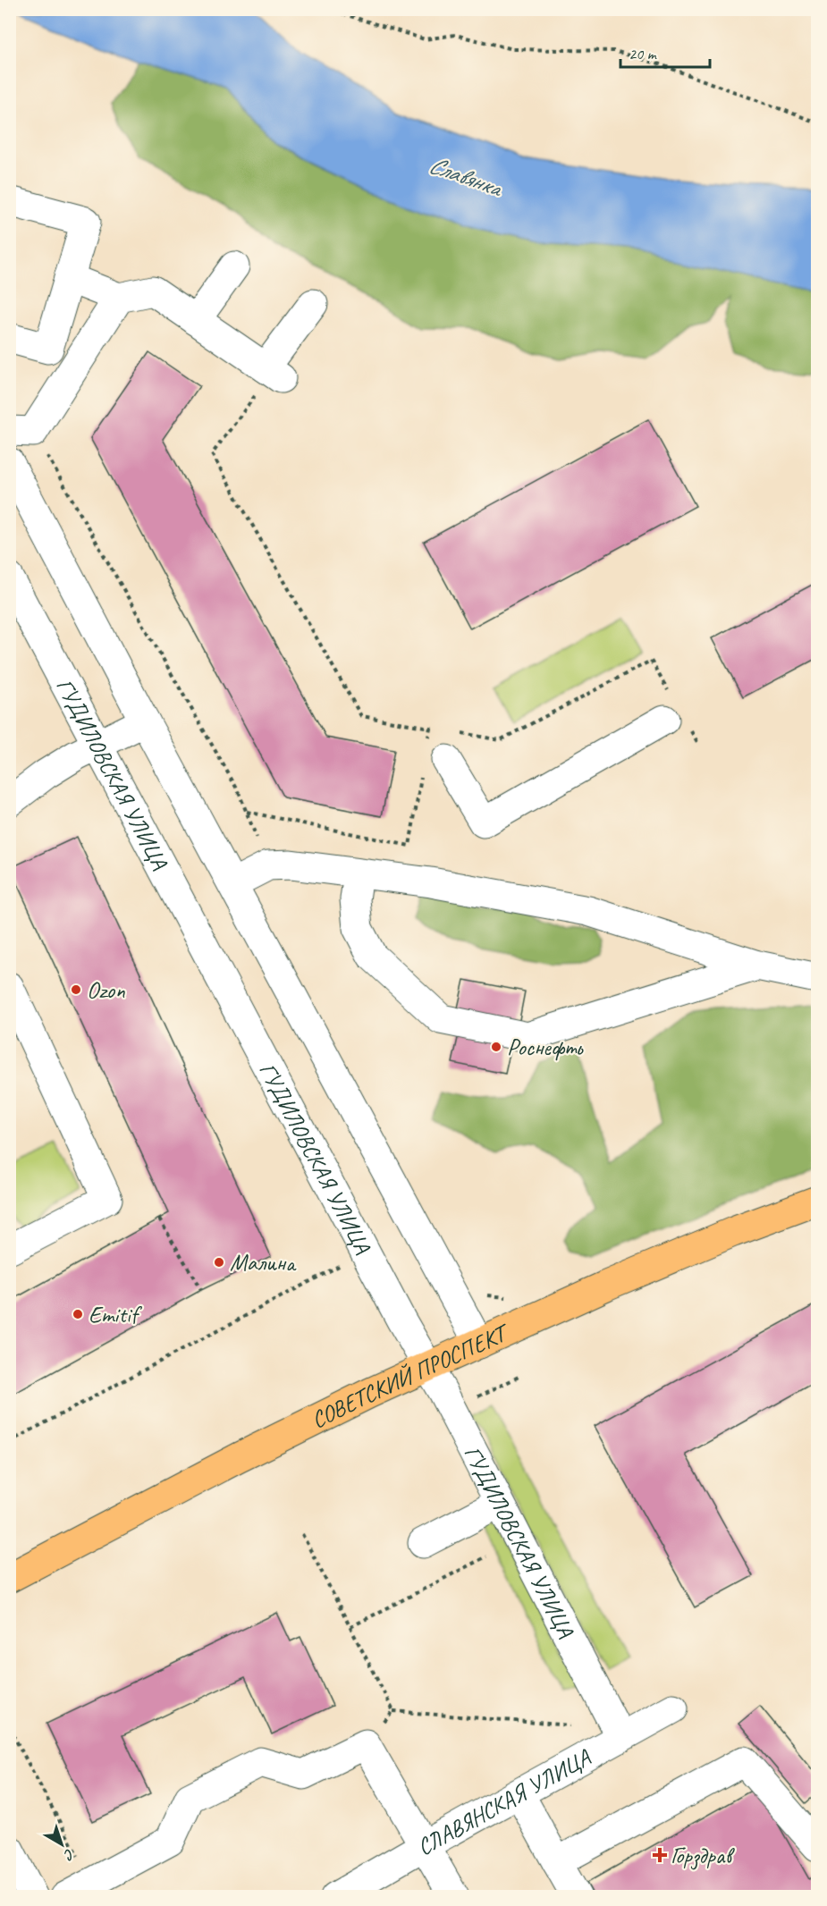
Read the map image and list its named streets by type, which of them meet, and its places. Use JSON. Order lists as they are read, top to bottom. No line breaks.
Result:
{"streets":{"main road":["СОВЕТСКИЙ ПРОСПЕКТ"],"street":["ГУДИЛОВСКАЯ УЛИЦА","СЛАВЯНСКАЯ УЛИЦА"]},"crossings":[["ГУДИЛОВСКАЯ УЛИЦА","СОВЕТСКИЙ ПРОСПЕКТ"],["ГУДИЛОВСКАЯ УЛИЦА","СЛАВЯНСКАЯ УЛИЦА"]],"water":["Славянка"],"places":{"other":["Ozon","Роснефть","Малина","Emitif"],"health":["Горздрав"]},"scale_bar":"20 m","north":"bottom right"}
